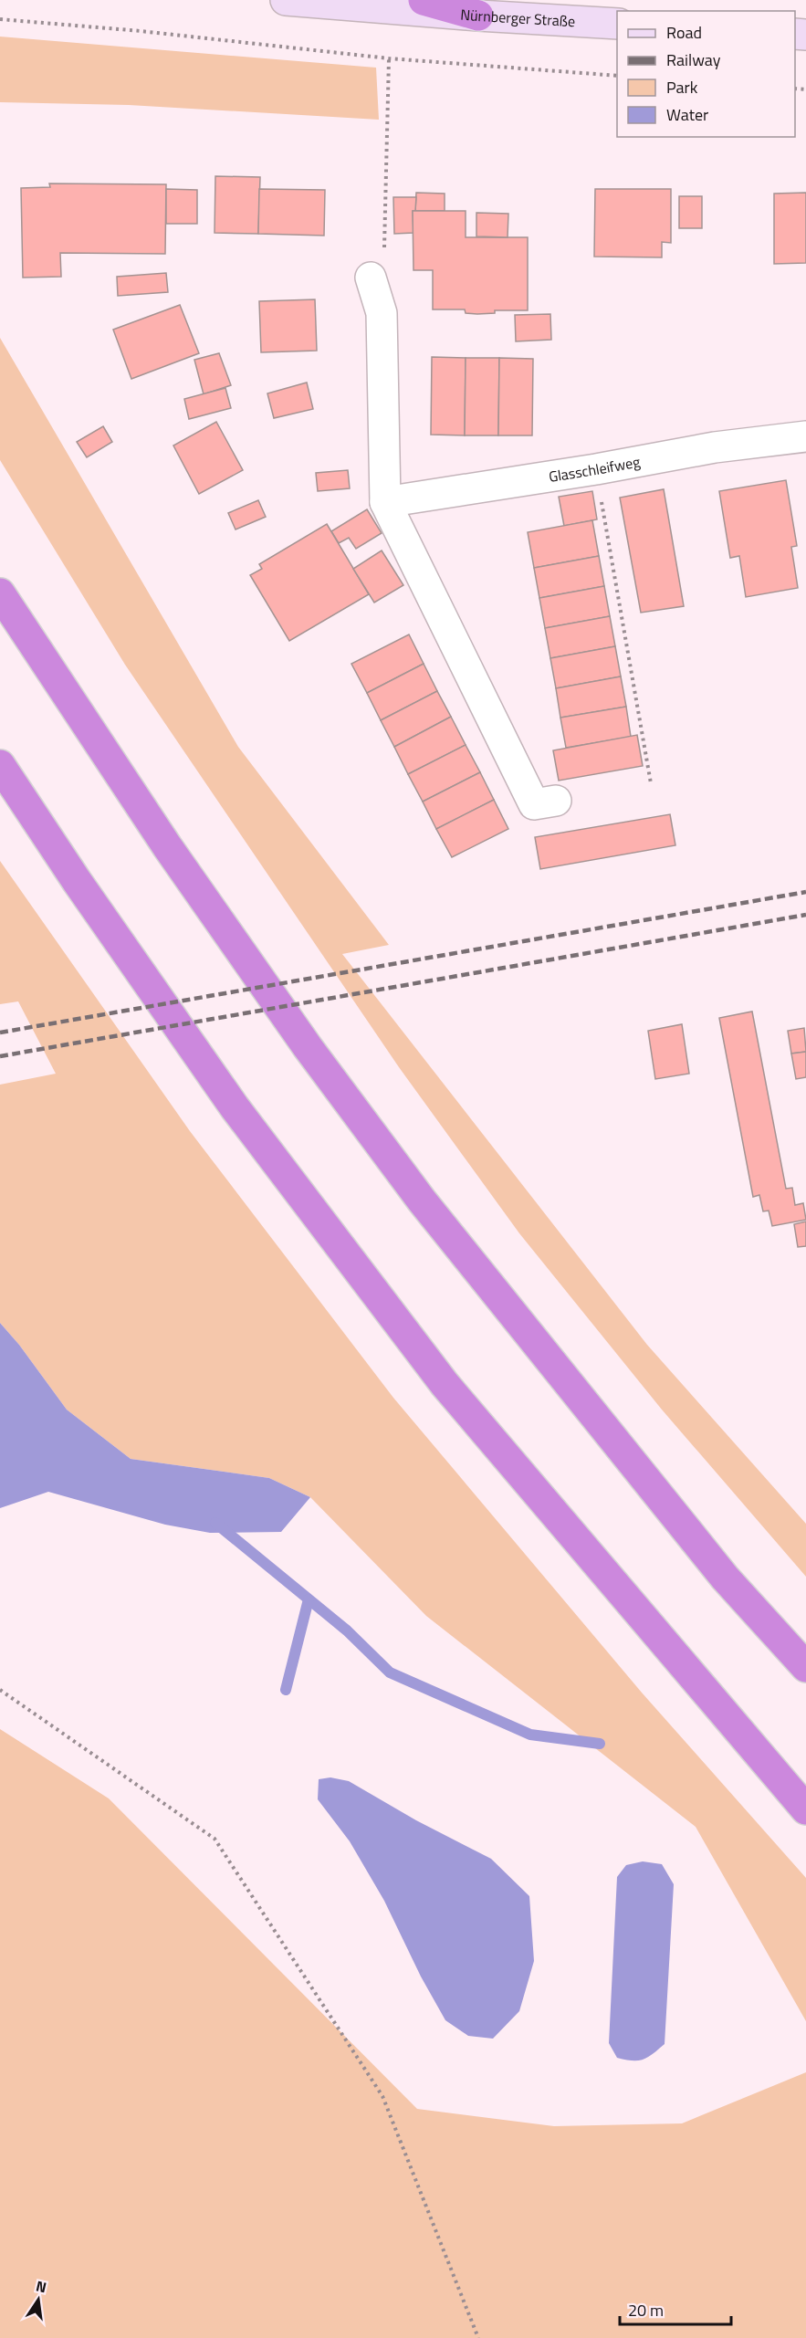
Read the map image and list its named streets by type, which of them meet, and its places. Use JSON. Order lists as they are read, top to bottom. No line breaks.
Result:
{"streets":{"main road":["Nürnberger Straße"],"street":["Glasschleifweg"]},"legend":["Road","Railway","Park","Water"],"scale_bar":"20 m","north":"top"}
